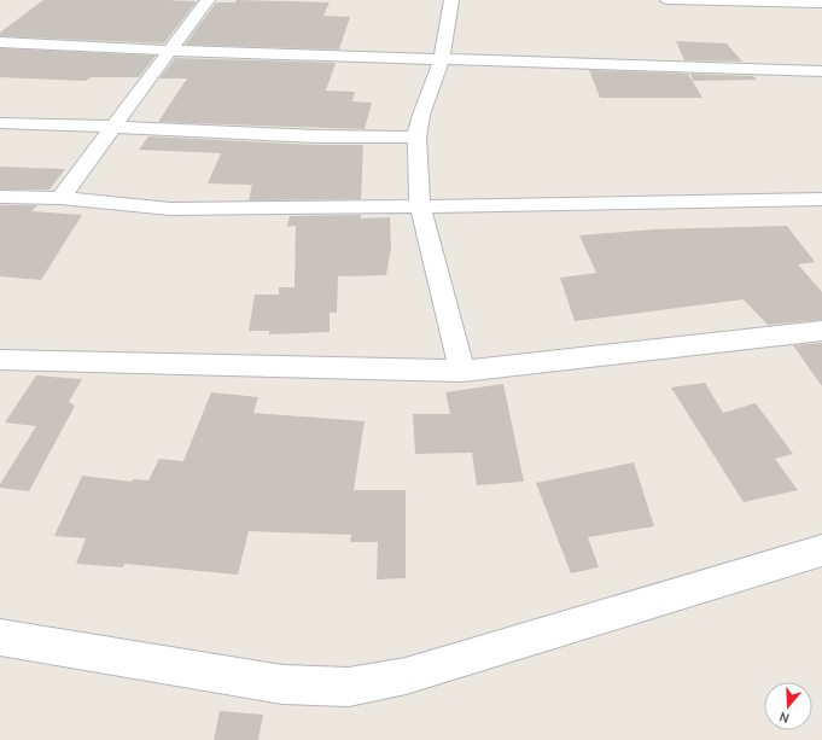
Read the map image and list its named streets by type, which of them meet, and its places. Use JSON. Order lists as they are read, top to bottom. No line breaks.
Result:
{"north":"bottom"}
